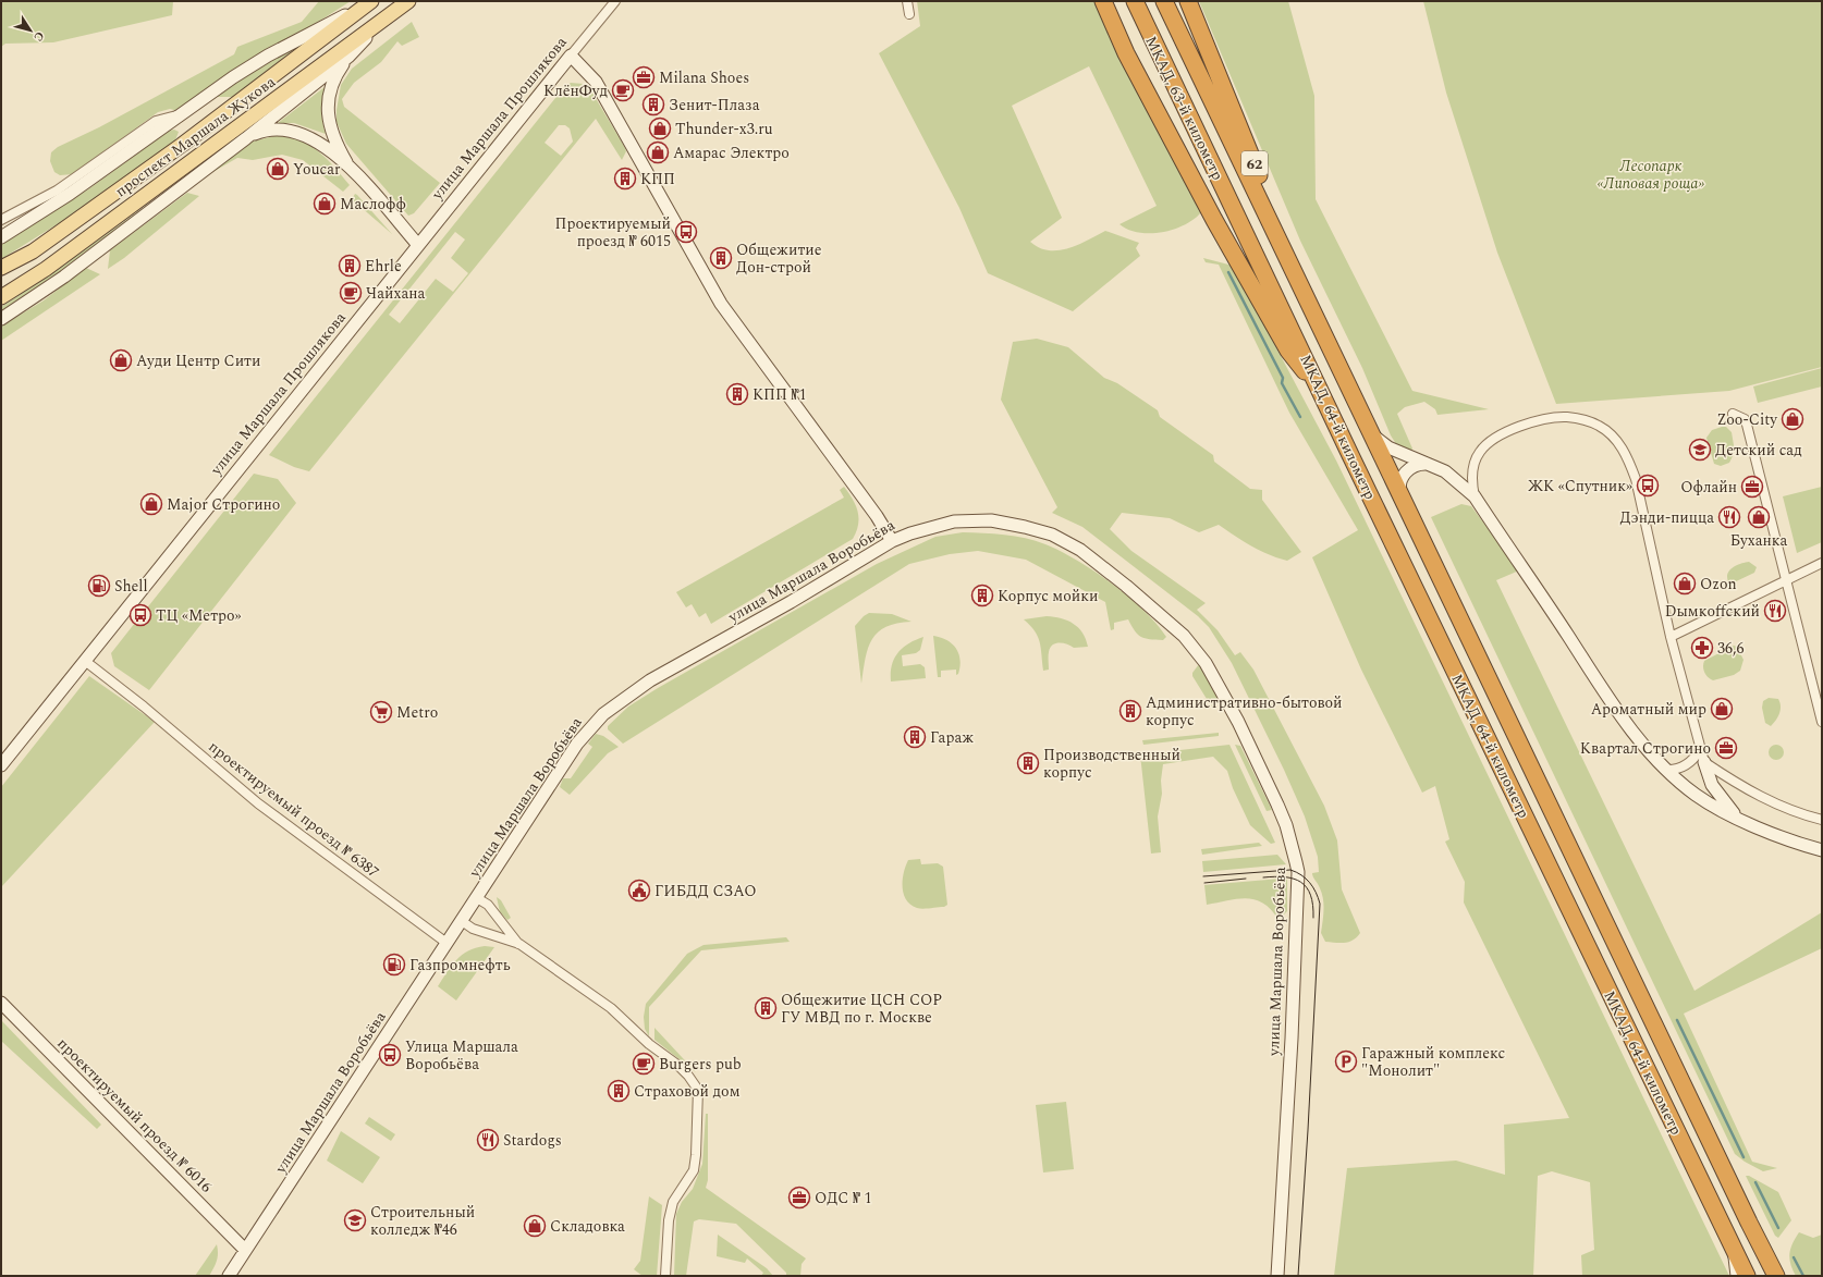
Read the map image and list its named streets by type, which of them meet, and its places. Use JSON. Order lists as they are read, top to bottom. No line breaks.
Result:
{"streets":{"highway":["МКАД, 63-й километр","62","МКАД, 64-й километр"],"main road":["проспект Маршала Жукова"],"street":["улица Маршала Прошлякова","улица Маршала Воробьёва","проектируемый проезд № 6387","проектируемый проезд № 6016"]},"crossings":[["МКАД, 63-й километр","62"],["МКАД, 63-й километр","МКАД, 64-й километр"],["улица Маршала Прошлякова","проектируемый проезд № 6387"],["улица Маршала Воробьёва","проектируемый проезд № 6387"],["улица Маршала Воробьёва","проектируемый проезд № 6016"]],"parks":["Лесопарк «Липовая роща»"],"places":{"office":["Milana Shoes","Офлайн","Квартал Строгино","ОДС № 1"],"cafe":["КлёнФуд","Чайхана","Burgers pub"],"building":["Зенит-Плаза","КПП","Общежитие Дон-строй","Ehrle","КПП №1","Корпус мойки","Административно-бытовой корпус","Гараж","Производственный корпус","Общежитие ЦСН СОР ГУ МВД по г. Москве","Страховой дом"],"shop":["Thunder-x3.ru","Амарас Электро","Youcar","Маслофф","Ауди Центр Сити","Zoo-City","Major Строгино","Буханка","Ozon","Ароматный мир","Складовка"],"bus stop":["Проектируемый проезд № 6015","ЖК «Спутник»","ТЦ «Метро»","Улица Маршала Воробьёва"],"school or university":["Детский сад","Строительный колледж №46"],"restaurant":["Дэнди-пицца","Dымкoffский","Stardogs"],"fuel station":["Shell","Газпромнефть"],"pharmacy":["36,6"],"supermarket":["Metro"],"public building":["ГИБДД СЗАО"],"parking":["Гаражный комплекс \"Монолит\""]},"north":"bottom right"}
